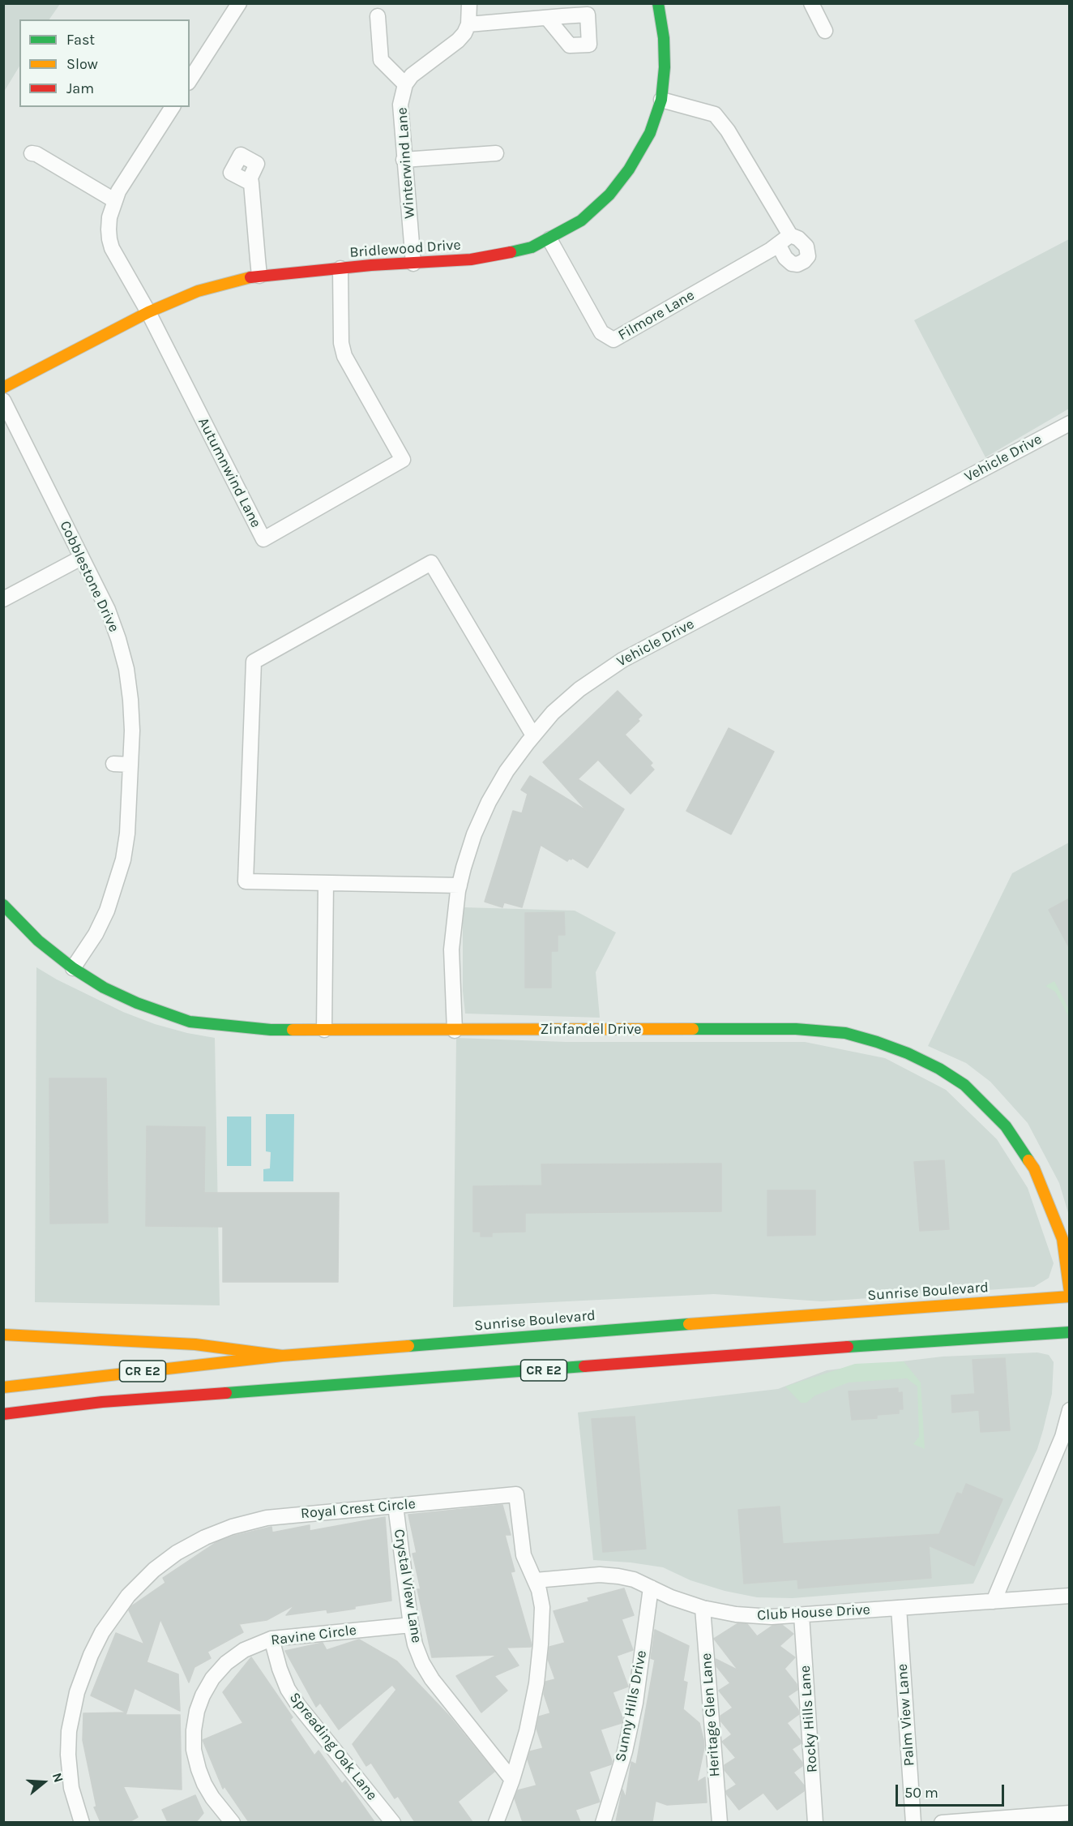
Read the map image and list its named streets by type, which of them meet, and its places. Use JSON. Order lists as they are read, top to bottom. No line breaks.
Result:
{"streets":{"main road":["Bridlewood Drive","Zinfandel Drive","Sunrise Boulevard","CR E2"],"street":["Winterwind Lane","Filmore Lane","Vehicle Drive","Autumnwind Lane","Cobblestone Drive","Royal Crest Circle","Crystal View Lane","Club House Drive","Ravine Circle","Sunny Hills Drive","Heritage Glen Lane","Palm View Lane","Rocky Hills Lane","Spreading Oak Lane"]},"crossings":[["Winterwind Lane","Bridlewood Drive"],["Bridlewood Drive","Filmore Lane"],["Bridlewood Drive","Autumnwind Lane"],["Vehicle Drive","Zinfandel Drive"],["Cobblestone Drive","Zinfandel Drive"],["Royal Crest Circle","Crystal View Lane"],["Royal Crest Circle","Club House Drive"],["Crystal View Lane","Ravine Circle"],["Club House Drive","Sunny Hills Drive"],["Club House Drive","Heritage Glen Lane"],["Club House Drive","Palm View Lane"],["Club House Drive","Rocky Hills Lane"],["Ravine Circle","Spreading Oak Lane"]],"legend":["Fast","Slow","Jam"],"scale_bar":"50 m","north":"right"}
